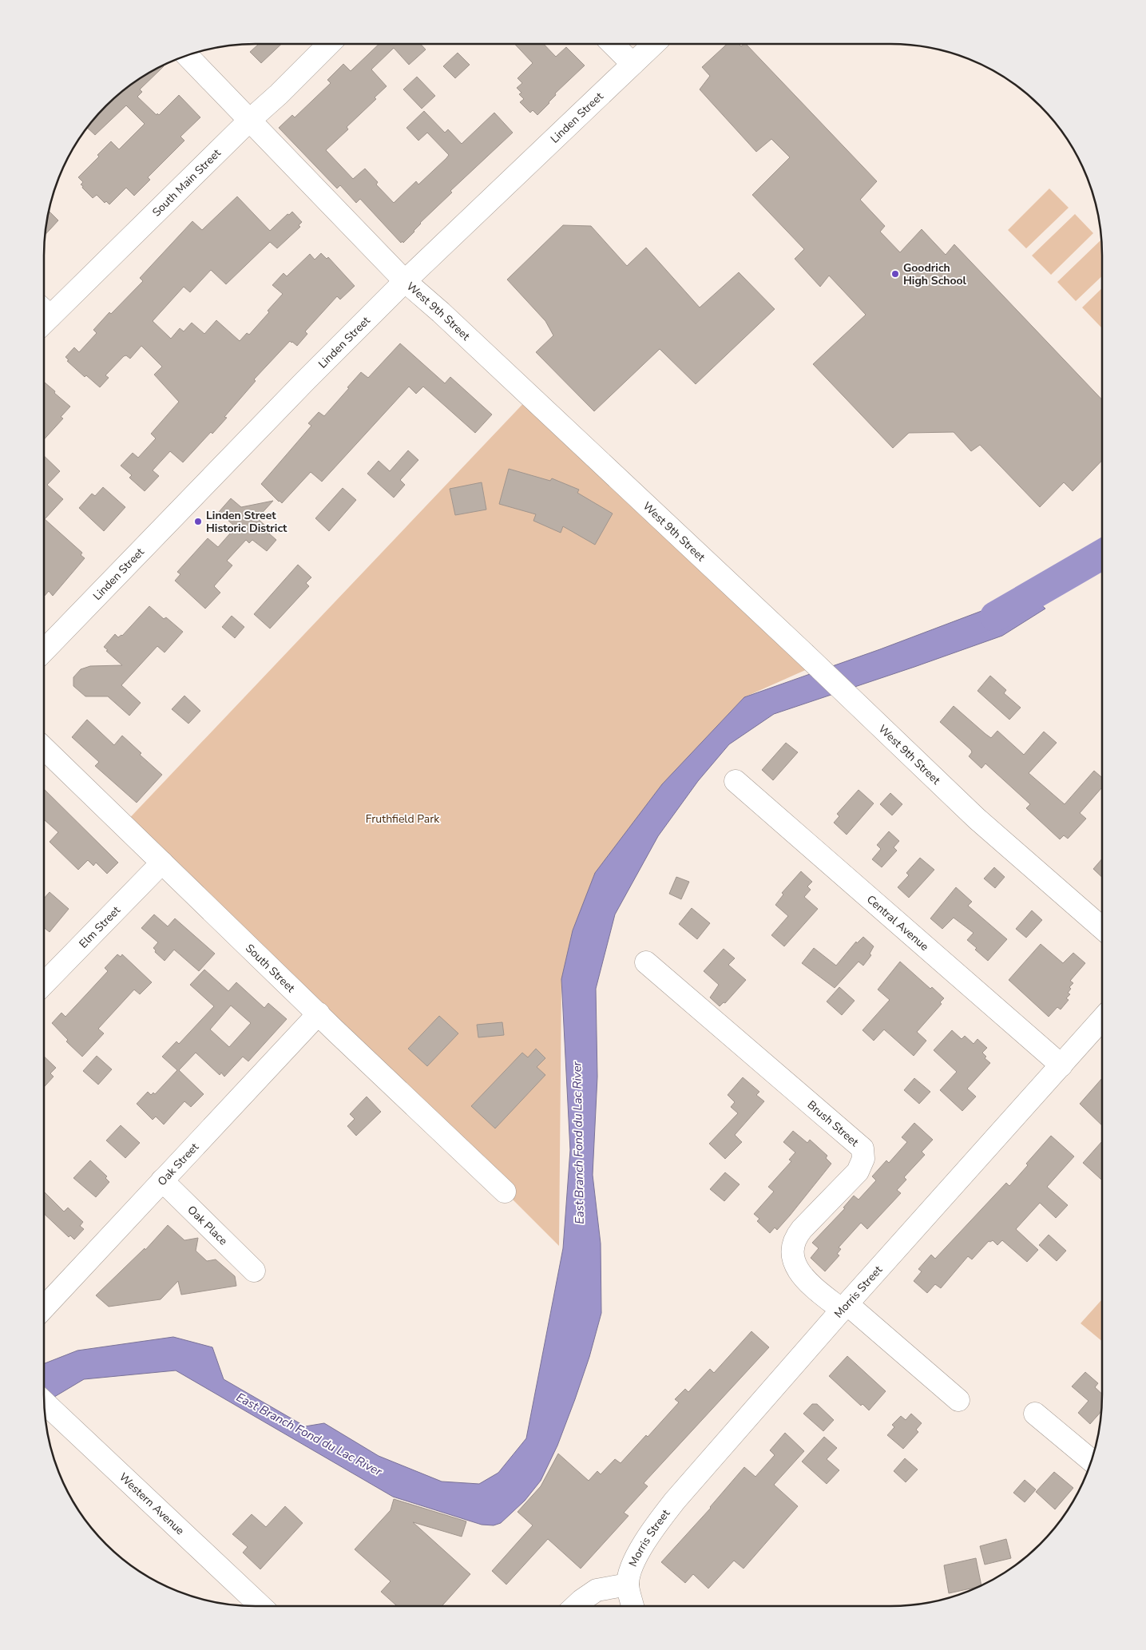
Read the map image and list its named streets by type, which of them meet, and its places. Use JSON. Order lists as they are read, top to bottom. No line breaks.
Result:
{"streets":{"street":["Linden Street","South Main Street","West 9th Street","Central Avenue","Elm Street","South Street","Brush Street","Oak Street","Oak Place","Morris Street","Western Avenue"]},"crossings":[["Linden Street","West 9th Street"],["South Main Street","West 9th Street"],["Central Avenue","Morris Street"],["Elm Street","South Street"],["South Street","Oak Street"],["Brush Street","Morris Street"],["Oak Street","Oak Place"]],"water":["East Branch Fond du Lac River"],"parks":["Fruthfield Park"],"places":["Goodrich High School","Linden Street Historic District"]}
